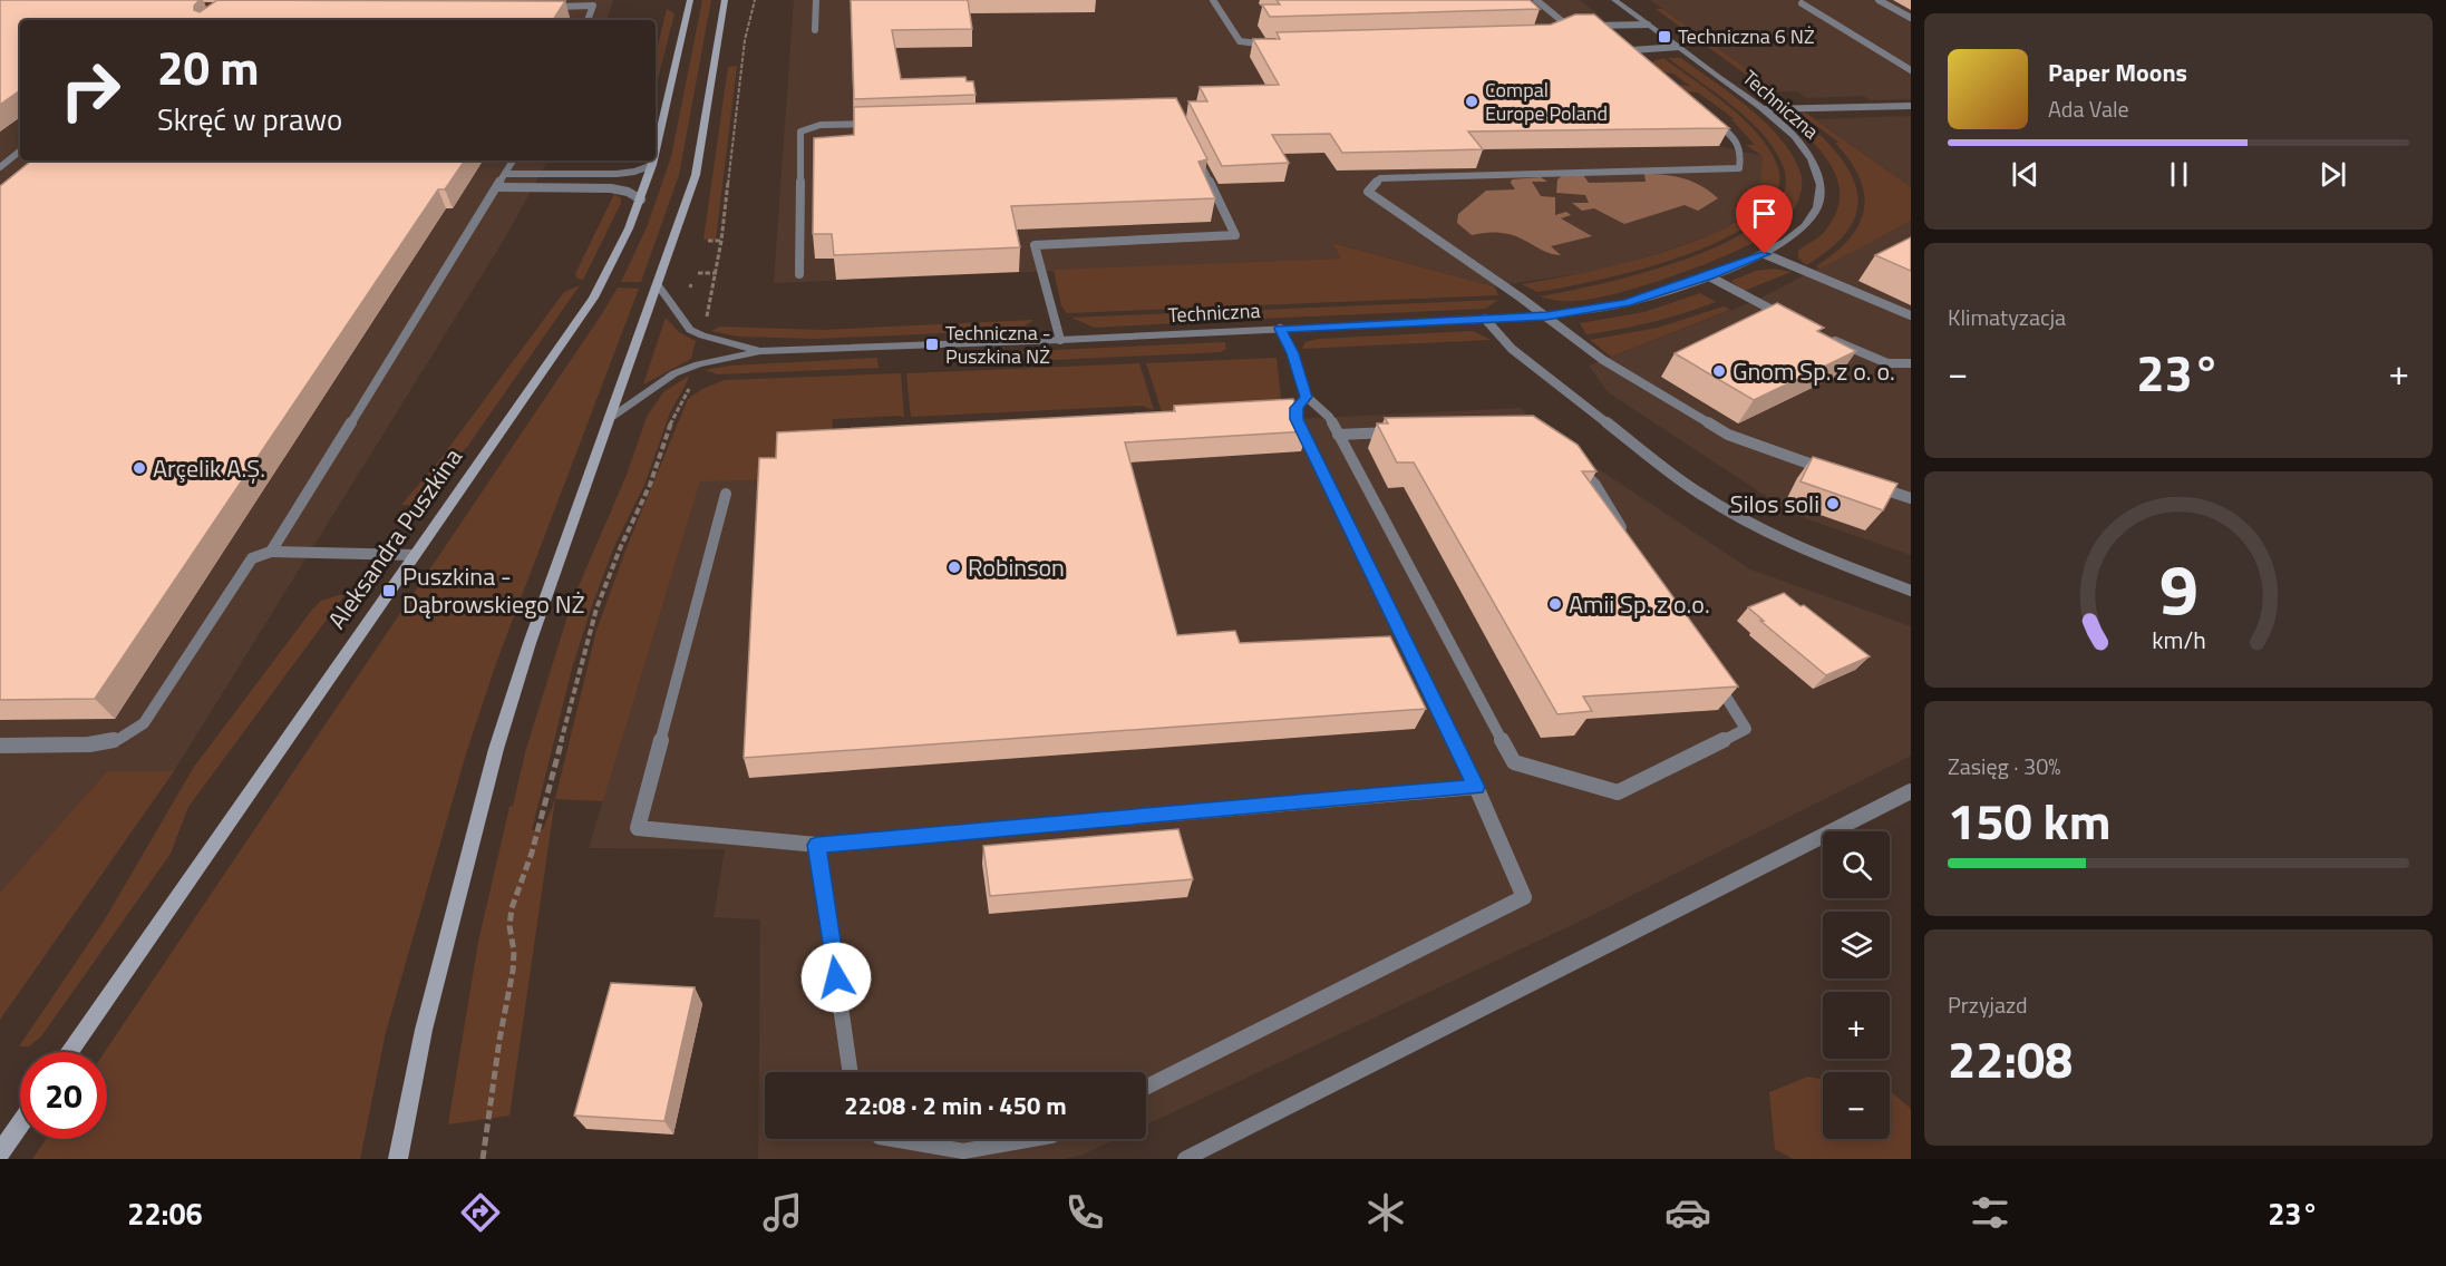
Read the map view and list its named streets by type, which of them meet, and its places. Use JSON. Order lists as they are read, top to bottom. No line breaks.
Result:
{"streets":{"main road":["Aleksandra Puszkina"],"street":["Techniczna"]},"places":{"transit":["Techniczna 6 NŻ","Techniczna - Puszkina NŻ","Puszkina - Dąbrowskiego NŻ"],"other":["Compal Europe Poland","Gnom Sp. z o. o.","Arçelik A.Ş.","Silos soli","Robinson","Amii Sp. z o.o."]},"page":{"turn":["20 m","Skręć w prawo"],"song":["Paper Moons","Ada Vale"],"tile":["Klimatyzacja",["Zasięg · 30%","150 km"],["Przyjazd","22:08"]],"heat":["−","23°","+"],"map_buttons":["+","−"],"limit":"20","trip":"22:08 · 2 min · 450 m","tabs":["22:06","23°"],"gauge":["9","km/h"]}}
